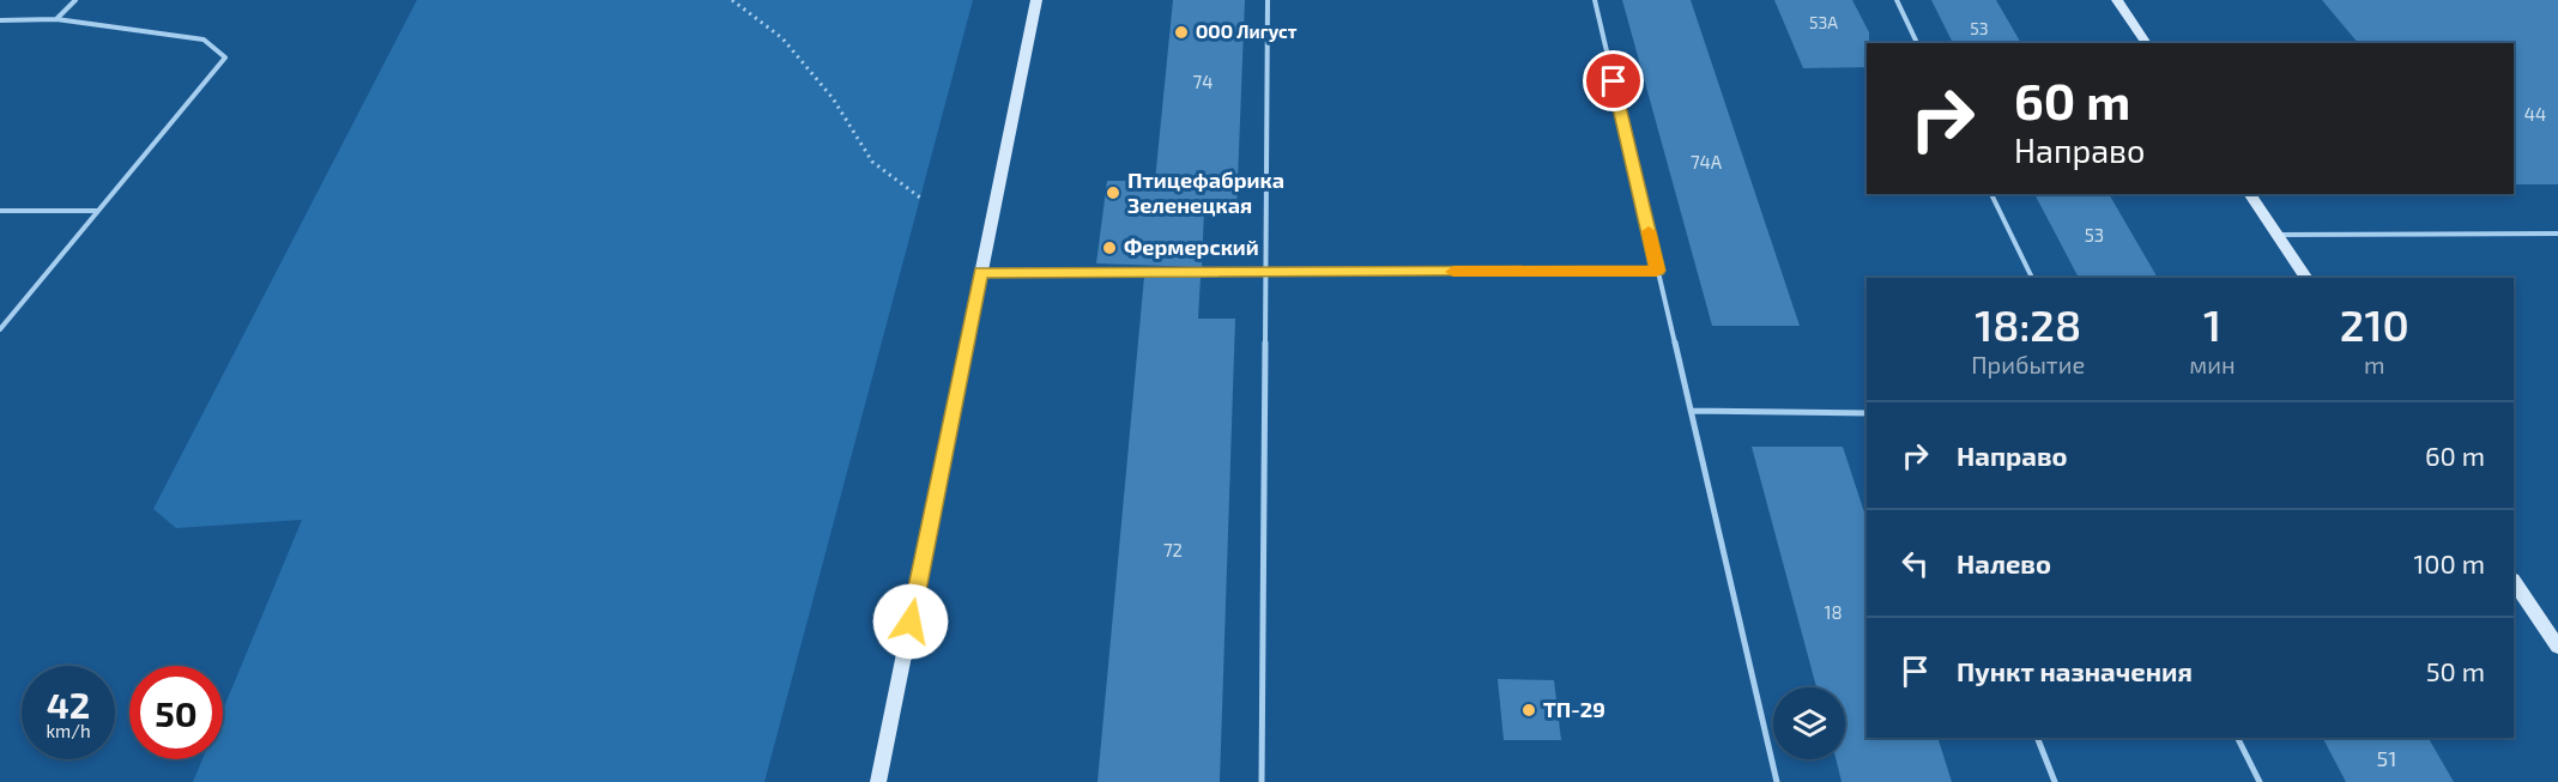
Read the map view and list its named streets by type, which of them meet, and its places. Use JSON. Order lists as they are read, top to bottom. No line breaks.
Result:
{"places":["ООО Лигуст","Птицефабрика Зеленецкая","Фермерский","ТП-29"],"house_numbers":["53А","53","74","44","74А","53","72","18","51"],"page":{"turn":["60 m","Направо"],"eta":["18:28","Прибытие","1","мин","210","m"],"list":[{"name":"Направо","value":"60 m"},{"name":"Налево","value":"100 m"},{"name":"Пункт назначения","value":"50 m"}],"speed":"42 km/h","limit":"50"}}
